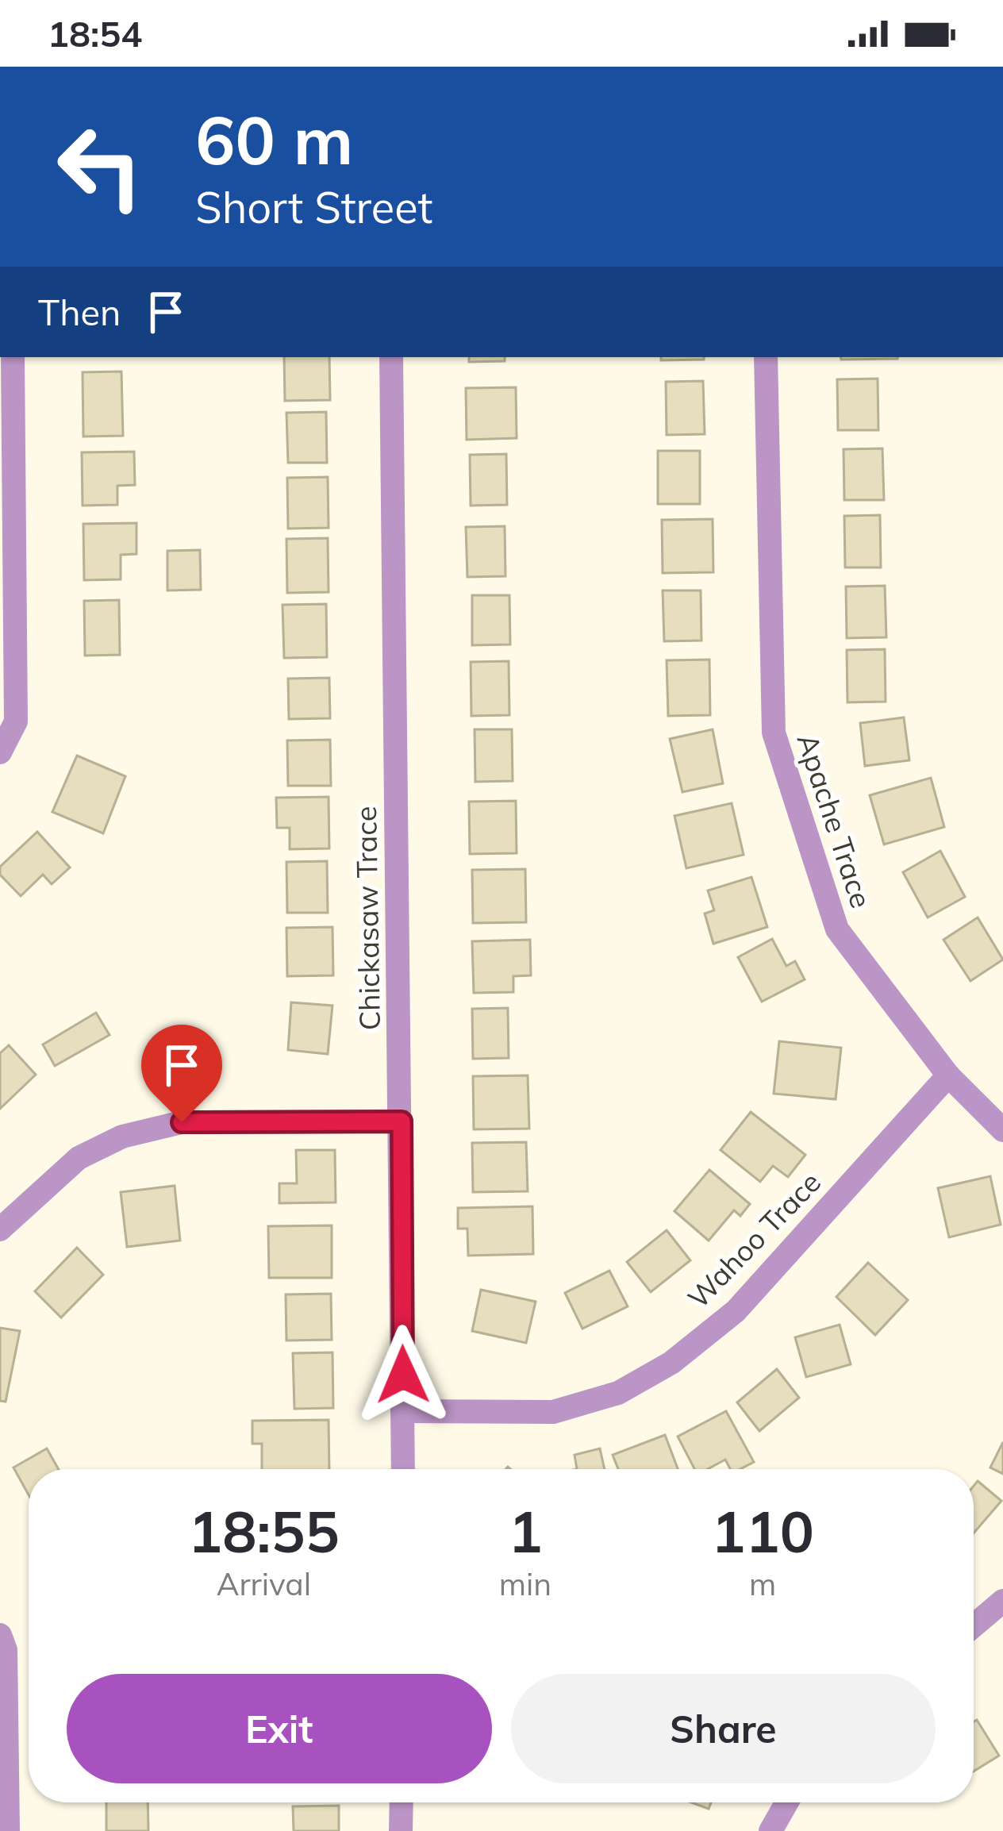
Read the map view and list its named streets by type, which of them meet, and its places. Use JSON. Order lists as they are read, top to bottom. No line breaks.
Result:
{"streets":{"street":["Apache Trace","Chickasaw Trace","Wahoo Trace"]},"crossings":[["Apache Trace","Wahoo Trace"],["Chickasaw Trace","Wahoo Trace"]],"page":{"status":"18:54","turn":["60 m","Short Street"],"then":"Then","eta":["18:55","Arrival","1","min","110","m"],"buttons":["Exit","Share"]}}
